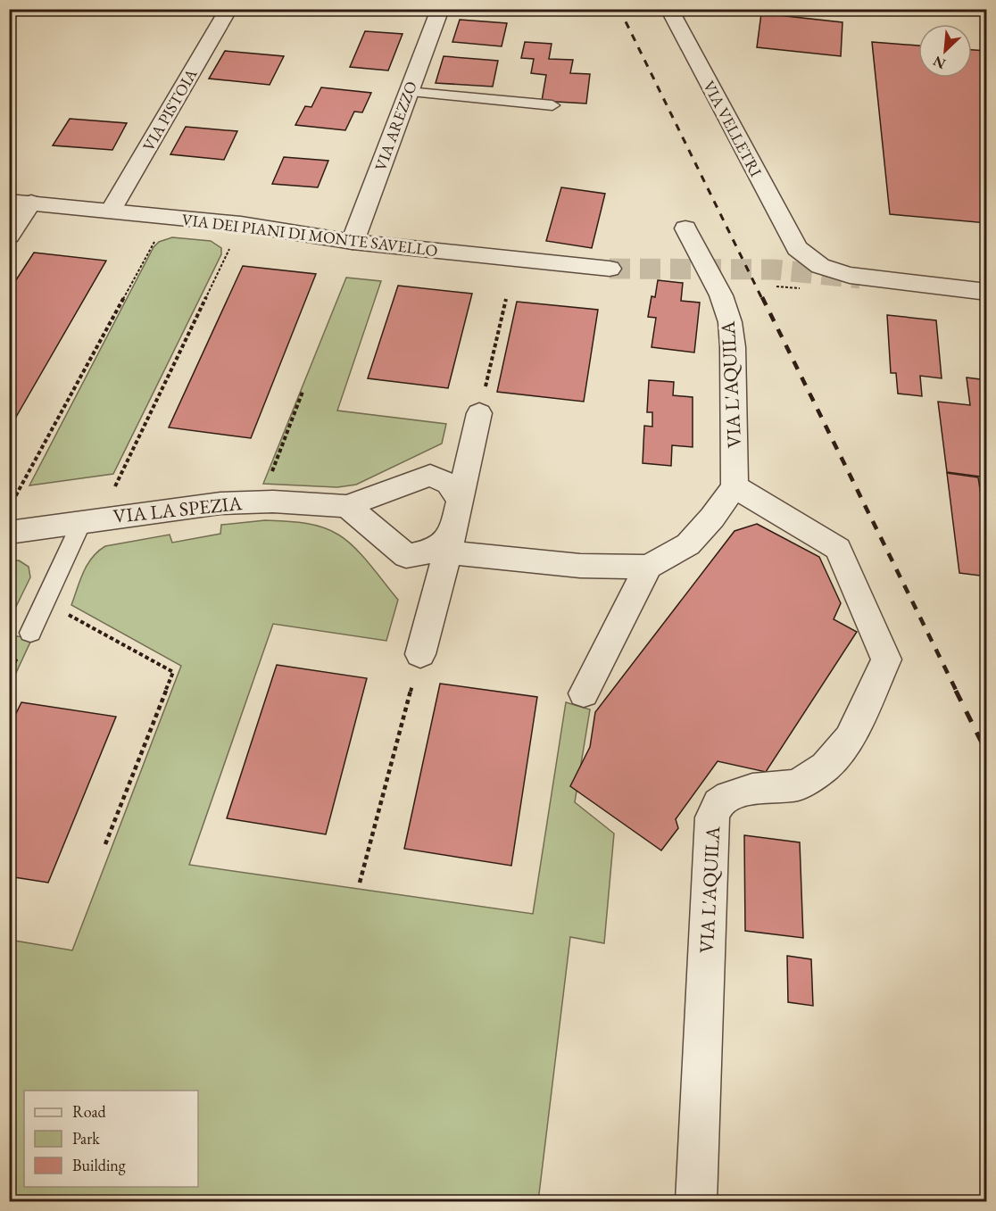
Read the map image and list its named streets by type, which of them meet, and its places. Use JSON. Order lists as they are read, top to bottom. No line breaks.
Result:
{"streets":{"street":["VIA PISTOIA","VIA AREZZO","VIA VELLETRI","VIA DEI PIANI DI MONTE SAVELLO","VIA L'AQUILA","VIA LA SPEZIA"]},"crossings":[["VIA PISTOIA","VIA DEI PIANI DI MONTE SAVELLO"],["VIA AREZZO","VIA DEI PIANI DI MONTE SAVELLO"]],"legend":["Road","Park","Building"],"north":"bottom left"}
